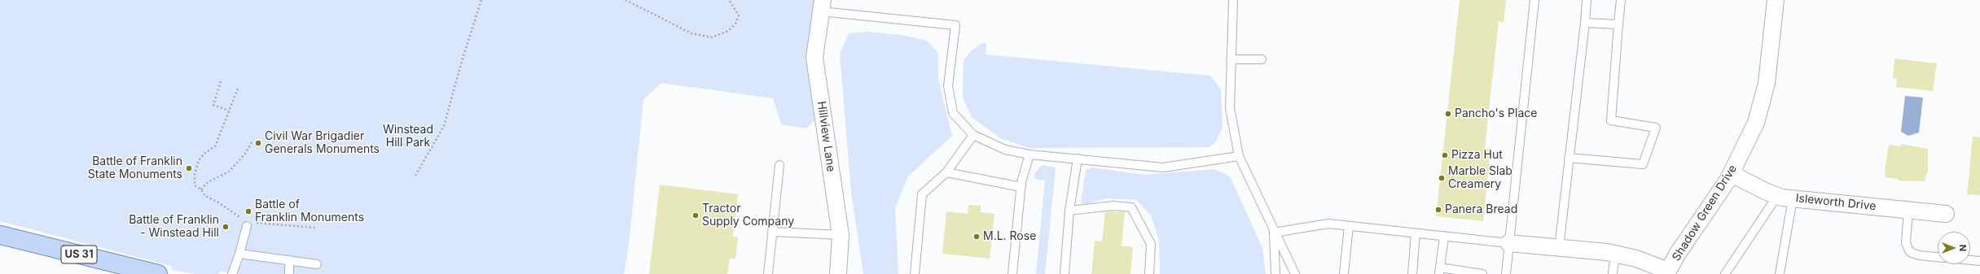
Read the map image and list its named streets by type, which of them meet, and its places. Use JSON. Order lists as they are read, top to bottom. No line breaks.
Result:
{"streets":{"main road":["US 31"],"street":["Hillview Lane","Isleworth Drive","Shadow Green Drive"]},"crossings":[["Isleworth Drive","Shadow Green Drive"]],"parks":["Winstead Hill Park"],"places":["Pancho's Place","Civil War Brigadier Generals Monuments","Pizza Hut","Battle of Franklin State Monuments","Marble Slab Creamery","Panera Bread","Battle of Franklin Monuments","Tractor Supply Company","Battle of Franklin - Winstead Hill","M.L. Rose"],"north":"right"}
